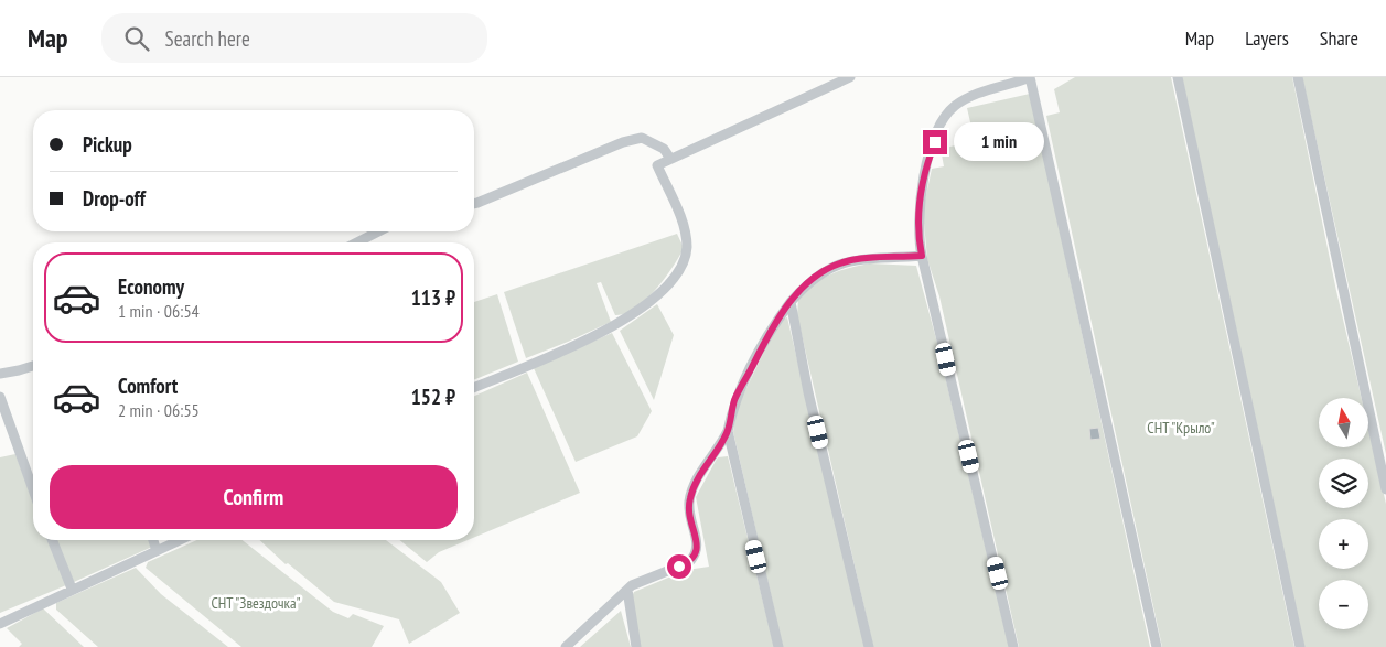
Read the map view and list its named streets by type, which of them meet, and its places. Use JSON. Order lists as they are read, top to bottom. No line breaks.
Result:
{"parks":["СНТ \"Крыло\"","СНТ \"Звездочка\""],"north":"top","page":{"header":"Map","search":"Search here","nav":["Map","Layers","Share"],"banner":["Pickup","Drop-off"],"bubble":"1 min","list":[{"name":"Economy","note":"1 min · 06:54","value":"113 ₽"},{"name":"Comfort","note":"2 min · 06:55","value":"152 ₽"}],"map_buttons":["+","−"],"buttons":"Confirm"}}
